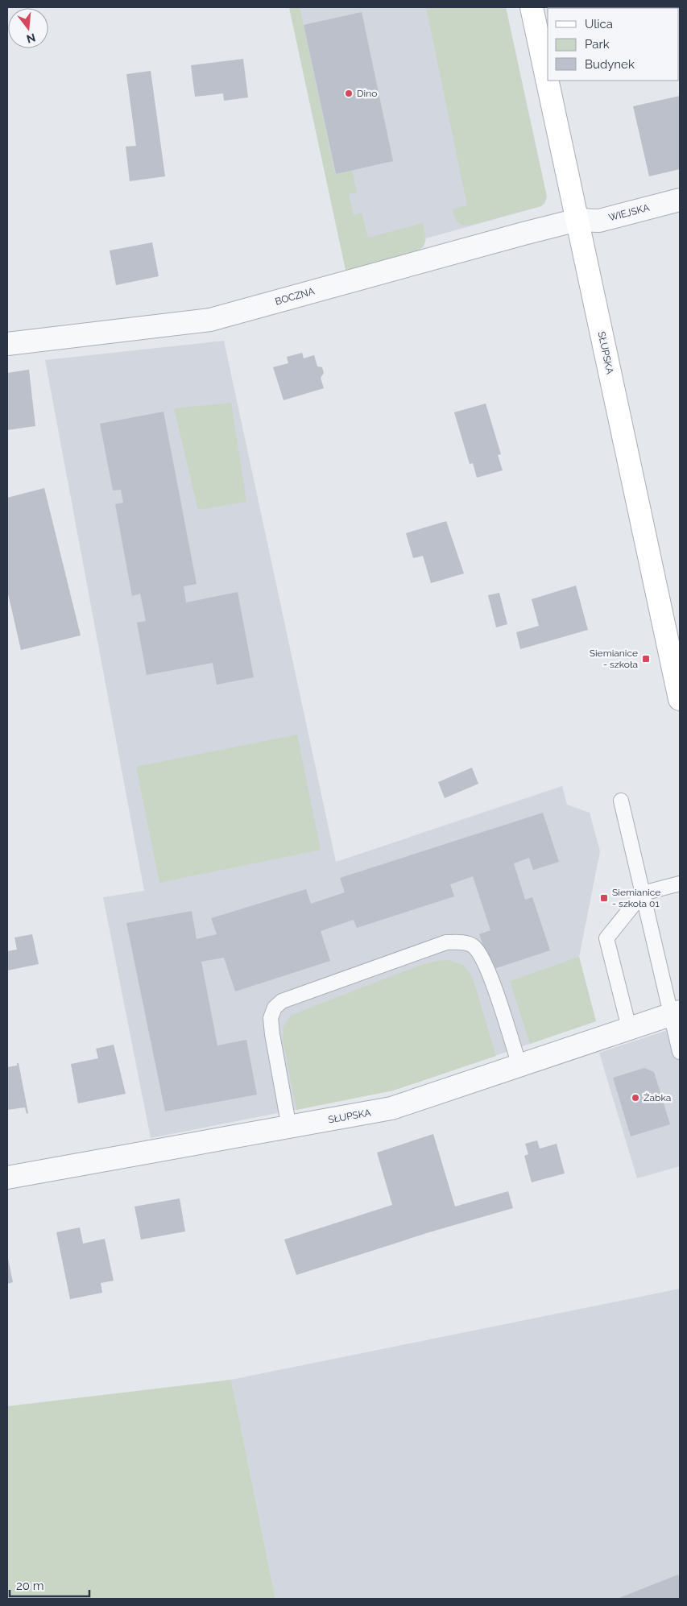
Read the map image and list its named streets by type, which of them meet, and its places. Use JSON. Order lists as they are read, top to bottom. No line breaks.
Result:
{"streets":{"main road":["SŁUPSKA"],"street":["WIEJSKA","BOCZNA"]},"crossings":[["WIEJSKA","BOCZNA"],["WIEJSKA","SŁUPSKA"],["BOCZNA","SŁUPSKA"]],"places":{"other":["Dino","Żabka"],"transit":["Siemianice - szkoła","Siemianice - szkoła 01"]},"legend":["Ulica","Park","Budynek"],"scale_bar":"20 m","north":"bottom"}
